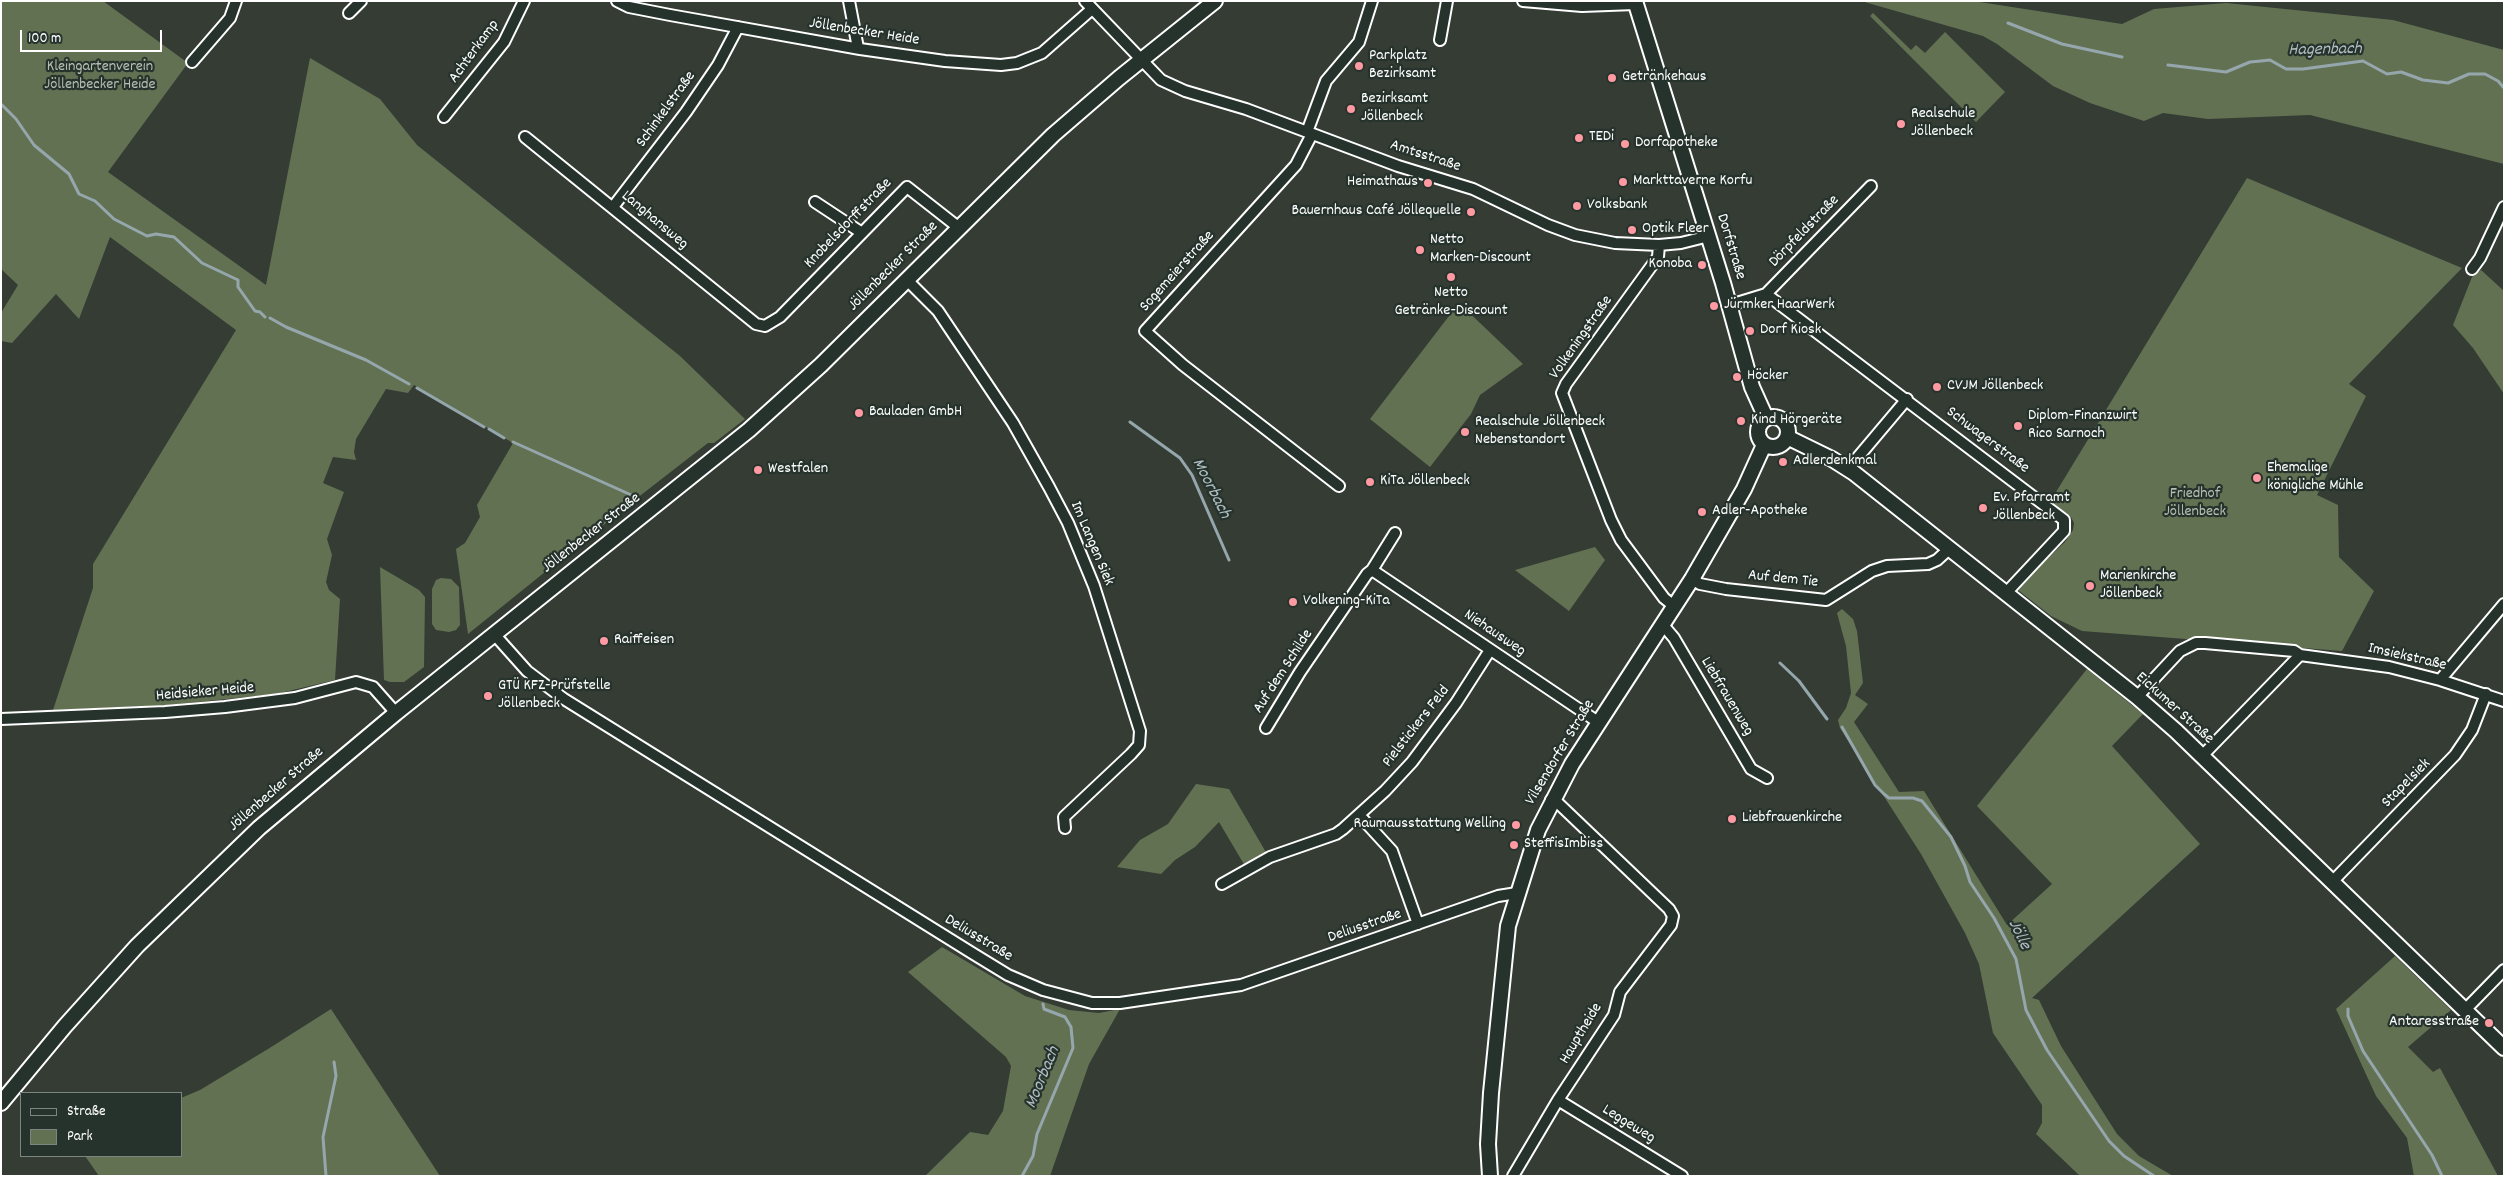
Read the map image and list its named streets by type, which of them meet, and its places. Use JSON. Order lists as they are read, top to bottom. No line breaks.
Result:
{"streets":{"main road":["Dorfstraße","Jöllenbecker Straße","Eickumer Straße","Vilsendorfer Straße"],"street":["Jöllenbecker Heide","Achterkamp","Schinkelstraße","Amtsstraße","Langhansweg","Knobelsdorffstraße","Dörpfeldstraße","Sogemeierstraße","Volkeningstraße","Schwagerstraße","Im Langen Siek","Auf dem Tie","Niehausweg","Imsiekstraße","Auf dem Schilde","Heidsieker Heide","Liebfrauenweg","Pielstickers Feld","Stapelsiek","Deliusstraße","Hauptheide","Leggeweg"]},"crossings":[["Jöllenbecker Heide","Schinkelstraße"],["Jöllenbecker Heide","Amtsstraße"],["Schinkelstraße","Langhansweg"],["Amtsstraße","Dorfstraße"],["Amtsstraße","Jöllenbecker Straße"],["Amtsstraße","Sogemeierstraße"],["Amtsstraße","Volkeningstraße"],["Langhansweg","Knobelsdorffstraße"],["Knobelsdorffstraße","Jöllenbecker Straße"],["Dörpfeldstraße","Dorfstraße"],["Dörpfeldstraße","Schwagerstraße"],["Dorfstraße","Eickumer Straße"],["Dorfstraße","Vilsendorfer Straße"],["Jöllenbecker Straße","Im Langen Siek"],["Jöllenbecker Straße","Heidsieker Heide"],["Jöllenbecker Straße","Deliusstraße"],["Volkeningstraße","Vilsendorfer Straße"],["Schwagerstraße","Eickumer Straße"],["Auf dem Tie","Eickumer Straße"],["Auf dem Tie","Vilsendorfer Straße"],["Niehausweg","Auf dem Schilde"],["Niehausweg","Pielstickers Feld"],["Niehausweg","Vilsendorfer Straße"],["Imsiekstraße","Eickumer Straße"],["Imsiekstraße","Stapelsiek"],["Liebfrauenweg","Vilsendorfer Straße"],["Eickumer Straße","Vilsendorfer Straße"],["Eickumer Straße","Stapelsiek"],["Vilsendorfer Straße","Deliusstraße"],["Vilsendorfer Straße","Hauptheide"],["Hauptheide","Leggeweg"]],"water":["Hagenbach","Moorbach","Jölle"],"parks":["Kleingartenverein Jöllenbecker Heide","Friedhof Jöllenbeck"],"places":["Parkplatz Bezirksamt","Getränkehaus","Bezirksamt Jöllenbeck","Realschule Jöllenbeck","TEDi","Dorfapotheke","Markttaverne Korfu","Heimathaus","Volksbank","Bauernhaus Café Jöllequelle","Optik Fleer","Netto Marken-Discount","Konoba","Netto Getränke-Discount","Jürmker HaarWerk","Dorf Kiosk","Höcker","CVJM Jöllenbeck","Bauladen GmbH","Kind Hörgeräte","Diplom-Finanzwirt Rico Sarnoch","Realschule Jöllenbeck Nebenstandort","Adlerdenkmal","Westfalen","Ehemalige königliche Mühle","KiTa Jöllenbeck","Ev. Pfarramt Jöllenbeck","Adler-Apotheke","Marienkirche Jöllenbeck","Volkening-KiTa","Raiffeisen","GTÜ KFZ-Prüfstelle Jöllenbeck","Liebfrauenkirche","Raumausstattung Welling","SteffisImbiss","Antaresstraße"],"legend":["Straße","Park"],"scale_bar":"100 m"}
